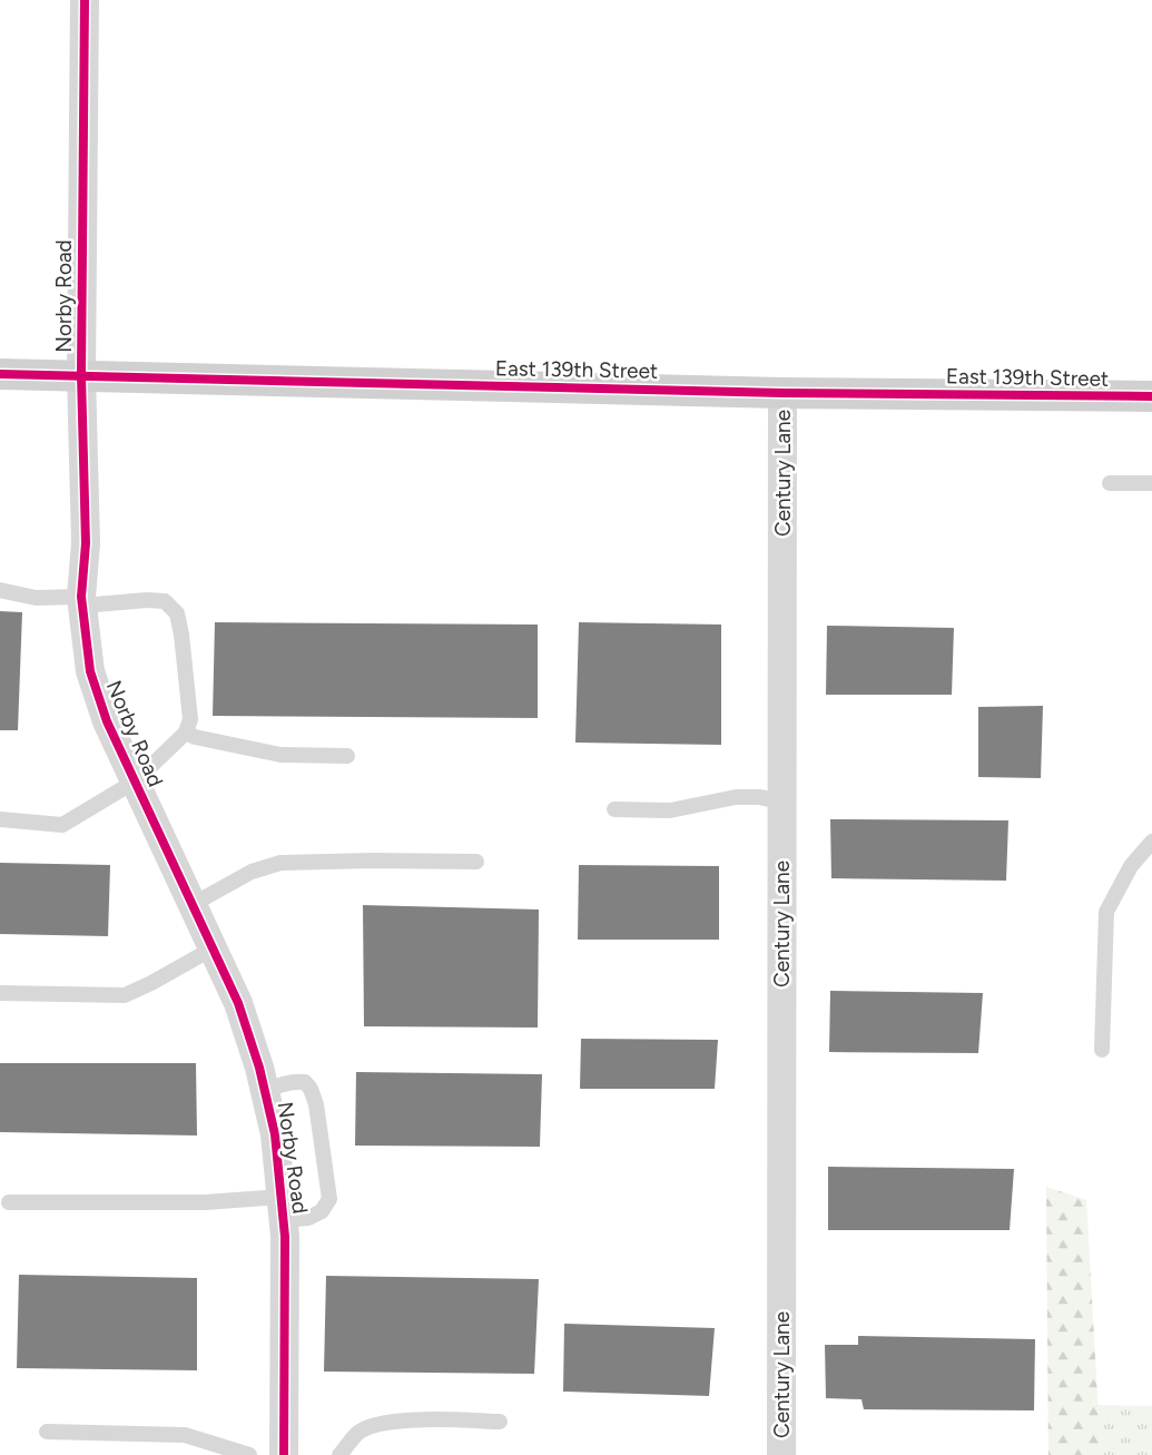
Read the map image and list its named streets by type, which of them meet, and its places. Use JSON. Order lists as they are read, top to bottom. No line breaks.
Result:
{"streets":{"street":["Norby Road","East 139th Street","Century Lane"]},"crossings":[["Norby Road","East 139th Street"],["East 139th Street","Century Lane"]]}
